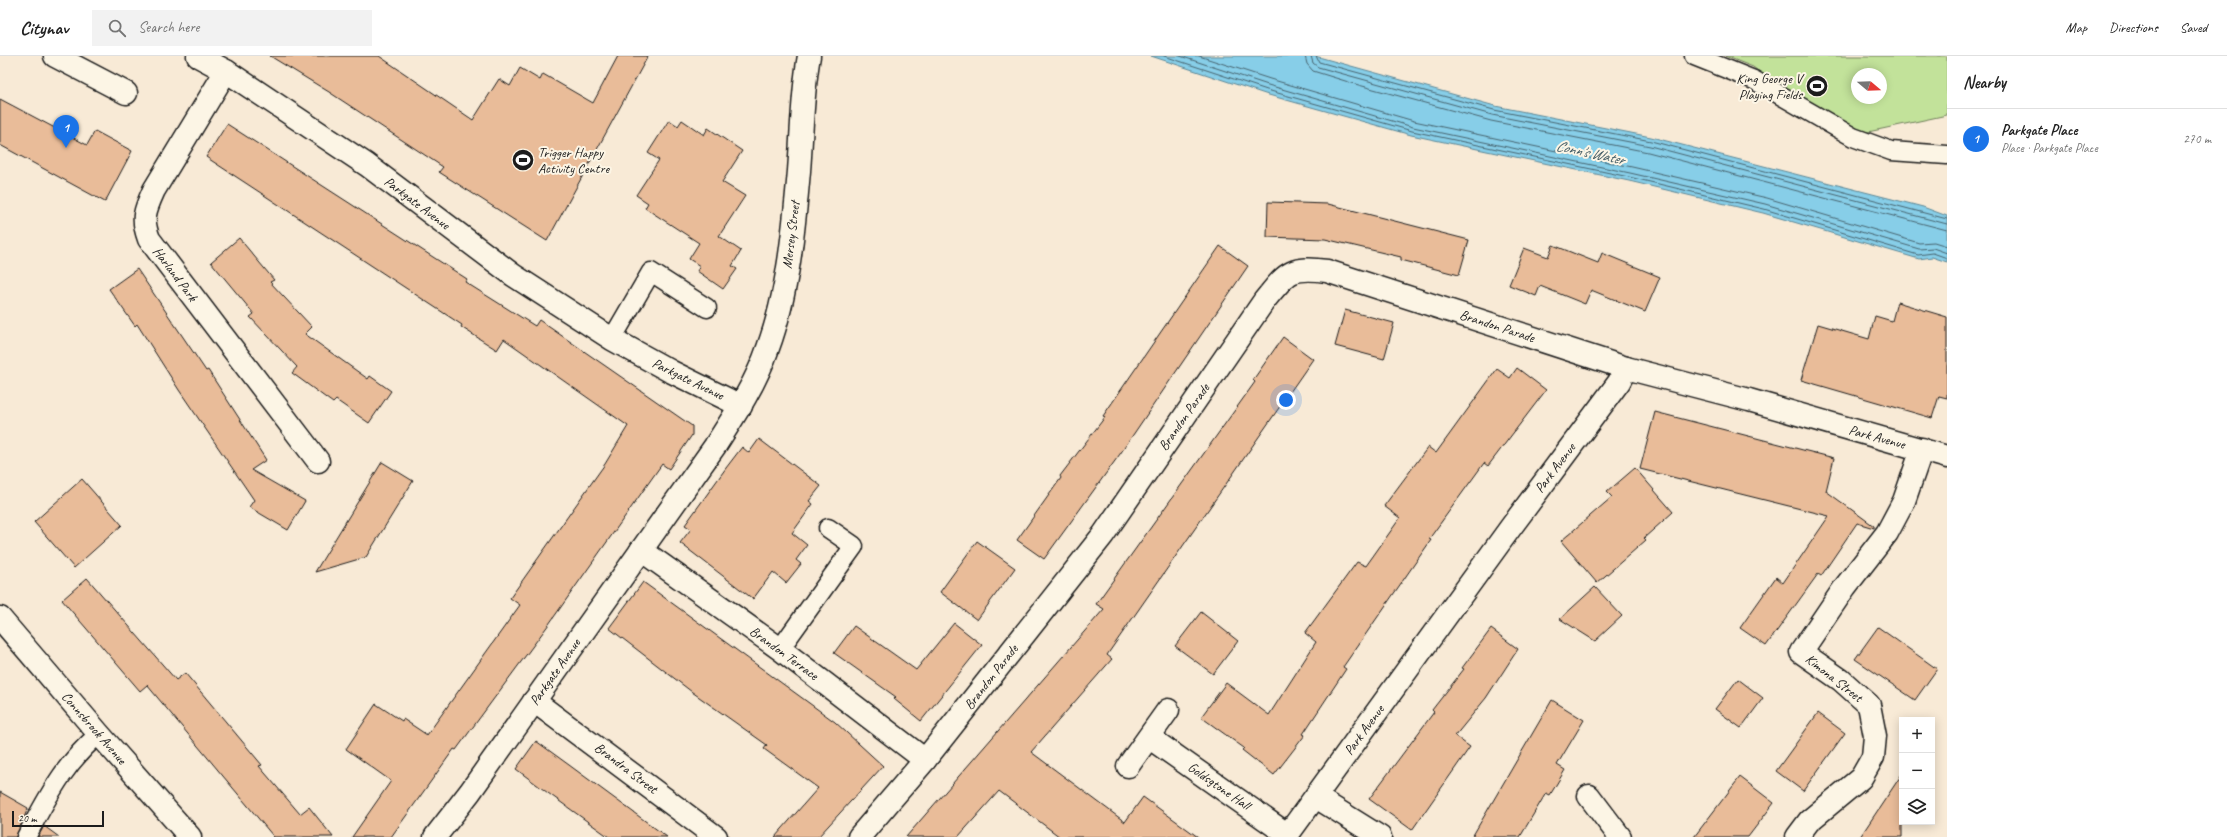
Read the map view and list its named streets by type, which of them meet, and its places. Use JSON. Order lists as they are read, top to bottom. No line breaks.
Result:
{"streets":{"street":["Parkgate Avenue","Mersey Street","Harland Park","Brandon Parade","Park Avenue","Brandon Terrace","Kimona Street","Connsbrook Avenue","Brandra Street","Goldsgtone Hall"]},"crossings":[["Parkgate Avenue","Mersey Street"],["Parkgate Avenue","Harland Park"],["Parkgate Avenue","Brandon Terrace"],["Parkgate Avenue","Brandra Street"],["Brandon Parade","Park Avenue"],["Brandon Parade","Brandon Terrace"],["Park Avenue","Kimona Street"],["Park Avenue","Goldsgtone Hall"]],"water":["Conn's Water"],"places":{"sports":["King George V Playing Fields","Trigger Happy Activity Centre"]},"scale_bar":"20 m","north":"right","page":{"header":"Citynav","search":"Search here","nav":["Map","Directions","Saved"],"heading":"Nearby","list":[{"mark":"1","name":"Parkgate Place","note":"Place · Parkgate Place","value":"270 m"}],"pins":"1","map_buttons":["+","−"],"scale":"20 m"}}
